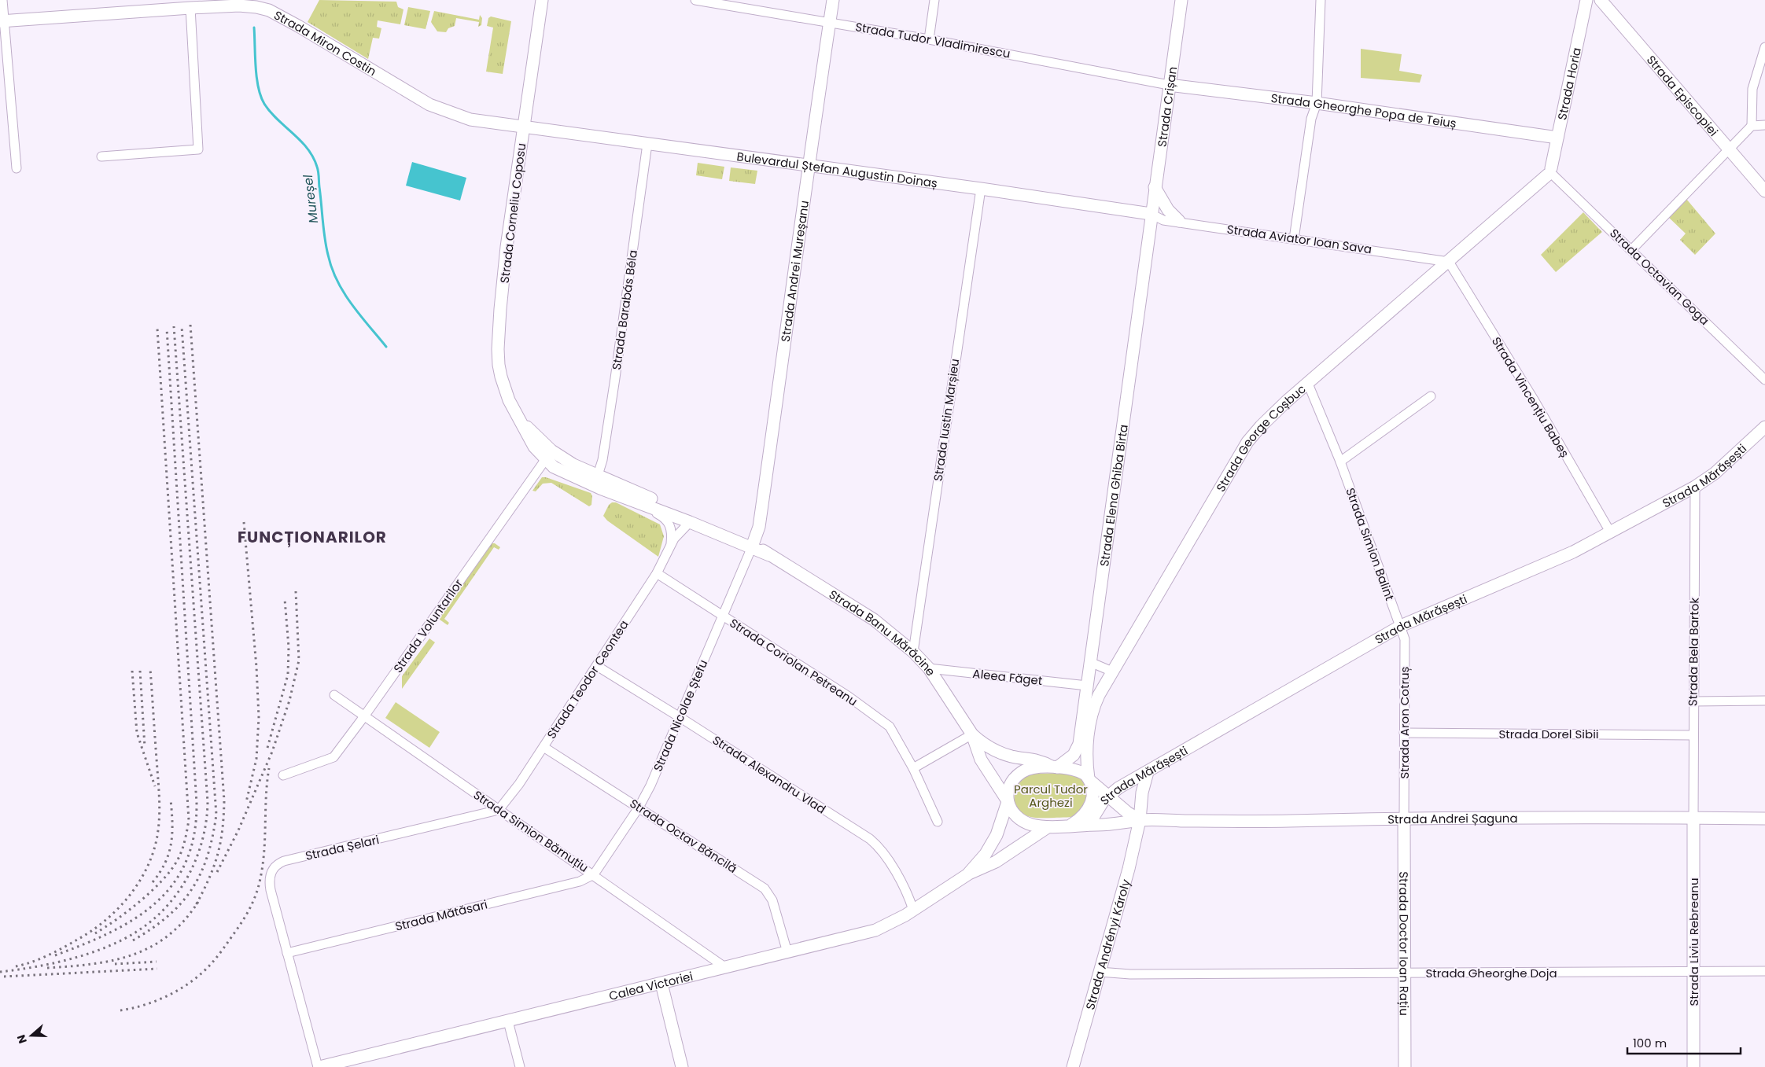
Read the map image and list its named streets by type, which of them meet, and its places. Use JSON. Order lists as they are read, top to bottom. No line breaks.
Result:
{"streets":{"main road":["Strada Miron Costin","Strada Horia","Strada Episcopiei","Strada Crișan","Strada Gheorghe Popa de Teiuș","Bulevardul Ștefan Augustin Doinaș","Strada Corneliu Coposu","Strada Andrei Mureșanu","Strada George Coșbuc","Strada Mărășești","Strada Elena Ghiba Birta","Strada Banu Mărăcine","Strada Andrei Șaguna","Strada Liviu Rebreanu","Strada Doctor Ioan Rațiu","Strada Andrényi Károly","Calea Victoriei"],"street":["Strada Tudor Vladimirescu","Strada Aviator Ioan Sava","Strada Octavian Goga","Strada Barabás Béla","Strada Vincențiu Babeș","Strada Iustin Marșieu","Strada Simion Balint","Strada Voluntarilor","Strada Bela Bartok","Strada Coriolan Petreanu","Aleea Făget","Strada Teodor Ceontea","Strada Nicolae Ștefu","Strada Aron Cotruș","Strada Dorel Sibii","Strada Alexandru Vlad","Strada Simion Bărnuțiu","Strada Octav Băncilă","Strada Șelari","Strada Mătăsari","Strada Gheorghe Doja"]},"crossings":[["Strada Tudor Vladimirescu","Strada Crișan"],["Strada Tudor Vladimirescu","Strada Gheorghe Popa de Teiuș"],["Strada Tudor Vladimirescu","Strada Andrei Mureșanu"],["Strada Miron Costin","Bulevardul Ștefan Augustin Doinaș"],["Strada Miron Costin","Strada Corneliu Coposu"],["Strada Horia","Strada Gheorghe Popa de Teiuș"],["Strada Horia","Strada Octavian Goga"],["Strada Horia","Strada George Coșbuc"],["Strada Crișan","Strada Gheorghe Popa de Teiuș"],["Strada Crișan","Bulevardul Ștefan Augustin Doinaș"],["Strada Crișan","Strada Aviator Ioan Sava"],["Strada Crișan","Strada Elena Ghiba Birta"],["Bulevardul Ștefan Augustin Doinaș","Strada Corneliu Coposu"],["Bulevardul Ștefan Augustin Doinaș","Strada Aviator Ioan Sava"],["Bulevardul Ștefan Augustin Doinaș","Strada Andrei Mureșanu"],["Bulevardul Ștefan Augustin Doinaș","Strada Barabás Béla"],["Bulevardul Ștefan Augustin Doinaș","Strada Iustin Marșieu"],["Bulevardul Ștefan Augustin Doinaș","Strada Elena Ghiba Birta"],["Strada Corneliu Coposu","Strada Voluntarilor"],["Strada Corneliu Coposu","Strada Banu Mărăcine"],["Strada Aviator Ioan Sava","Strada Vincențiu Babeș"],["Strada Aviator Ioan Sava","Strada George Coșbuc"],["Strada Aviator Ioan Sava","Strada Elena Ghiba Birta"],["Strada Andrei Mureșanu","Strada Banu Mărăcine"],["Strada Andrei Mureșanu","Strada Nicolae Ștefu"],["Strada Octavian Goga","Strada George Coșbuc"],["Strada Barabás Béla","Strada Banu Mărăcine"],["Strada Vincențiu Babeș","Strada George Coșbuc"],["Strada Vincențiu Babeș","Strada Mărășești"],["Strada Iustin Marșieu","Strada Banu Mărăcine"],["Strada George Coșbuc","Strada Elena Ghiba Birta"],["Strada George Coșbuc","Strada Simion Balint"],["Strada George Coșbuc","Strada Banu Mărăcine"],["Strada George Coșbuc","Strada Andrei Șaguna"],["Strada George Coșbuc","Calea Victoriei"],["Strada Mărășești","Strada Simion Balint"],["Strada Mărășești","Strada Bela Bartok"],["Strada Mărășești","Strada Aron Cotruș"],["Strada Mărășești","Strada Andrei Șaguna"],["Strada Elena Ghiba Birta","Strada Banu Mărăcine"],["Strada Elena Ghiba Birta","Aleea Făget"],["Strada Elena Ghiba Birta","Strada Andrei Șaguna"],["Strada Elena Ghiba Birta","Calea Victoriei"],["Strada Simion Balint","Strada Aron Cotruș"],["Strada Voluntarilor","Strada Banu Mărăcine"],["Strada Voluntarilor","Strada Simion Bărnuțiu"],["Strada Banu Mărăcine","Aleea Făget"],["Strada Banu Mărăcine","Strada Teodor Ceontea"],["Strada Banu Mărăcine","Strada Nicolae Ștefu"],["Strada Banu Mărăcine","Strada Andrei Șaguna"],["Strada Banu Mărăcine","Calea Victoriei"],["Strada Bela Bartok","Strada Dorel Sibii"],["Strada Bela Bartok","Strada Andrei Șaguna"],["Strada Bela Bartok","Strada Liviu Rebreanu"],["Strada Coriolan Petreanu","Strada Teodor Ceontea"],["Strada Coriolan Petreanu","Strada Nicolae Ștefu"],["Strada Teodor Ceontea","Strada Alexandru Vlad"],["Strada Teodor Ceontea","Strada Simion Bărnuțiu"],["Strada Teodor Ceontea","Strada Octav Băncilă"],["Strada Teodor Ceontea","Strada Șelari"],["Strada Nicolae Ștefu","Strada Alexandru Vlad"],["Strada Nicolae Ștefu","Strada Simion Bărnuțiu"],["Strada Nicolae Ștefu","Strada Octav Băncilă"],["Strada Nicolae Ștefu","Strada Mătăsari"],["Strada Aron Cotruș","Strada Dorel Sibii"],["Strada Aron Cotruș","Strada Andrei Șaguna"],["Strada Aron Cotruș","Strada Doctor Ioan Rațiu"],["Strada Alexandru Vlad","Calea Victoriei"],["Strada Andrei Șaguna","Strada Liviu Rebreanu"],["Strada Andrei Șaguna","Strada Doctor Ioan Rațiu"],["Strada Andrei Șaguna","Strada Andrényi Károly"],["Strada Andrei Șaguna","Calea Victoriei"],["Strada Simion Bărnuțiu","Strada Șelari"],["Strada Simion Bărnuțiu","Strada Mătăsari"],["Strada Simion Bărnuțiu","Calea Victoriei"],["Strada Octav Băncilă","Calea Victoriei"],["Strada Șelari","Strada Mătăsari"],["Strada Liviu Rebreanu","Strada Gheorghe Doja"],["Strada Doctor Ioan Rațiu","Strada Gheorghe Doja"],["Strada Andrényi Károly","Strada Gheorghe Doja"]],"districts":["FUNCȚIONARILOR"],"water":["Mureșel"],"parks":["Parcul Tudor Arghezi"],"scale_bar":"100 m","north":"left"}
